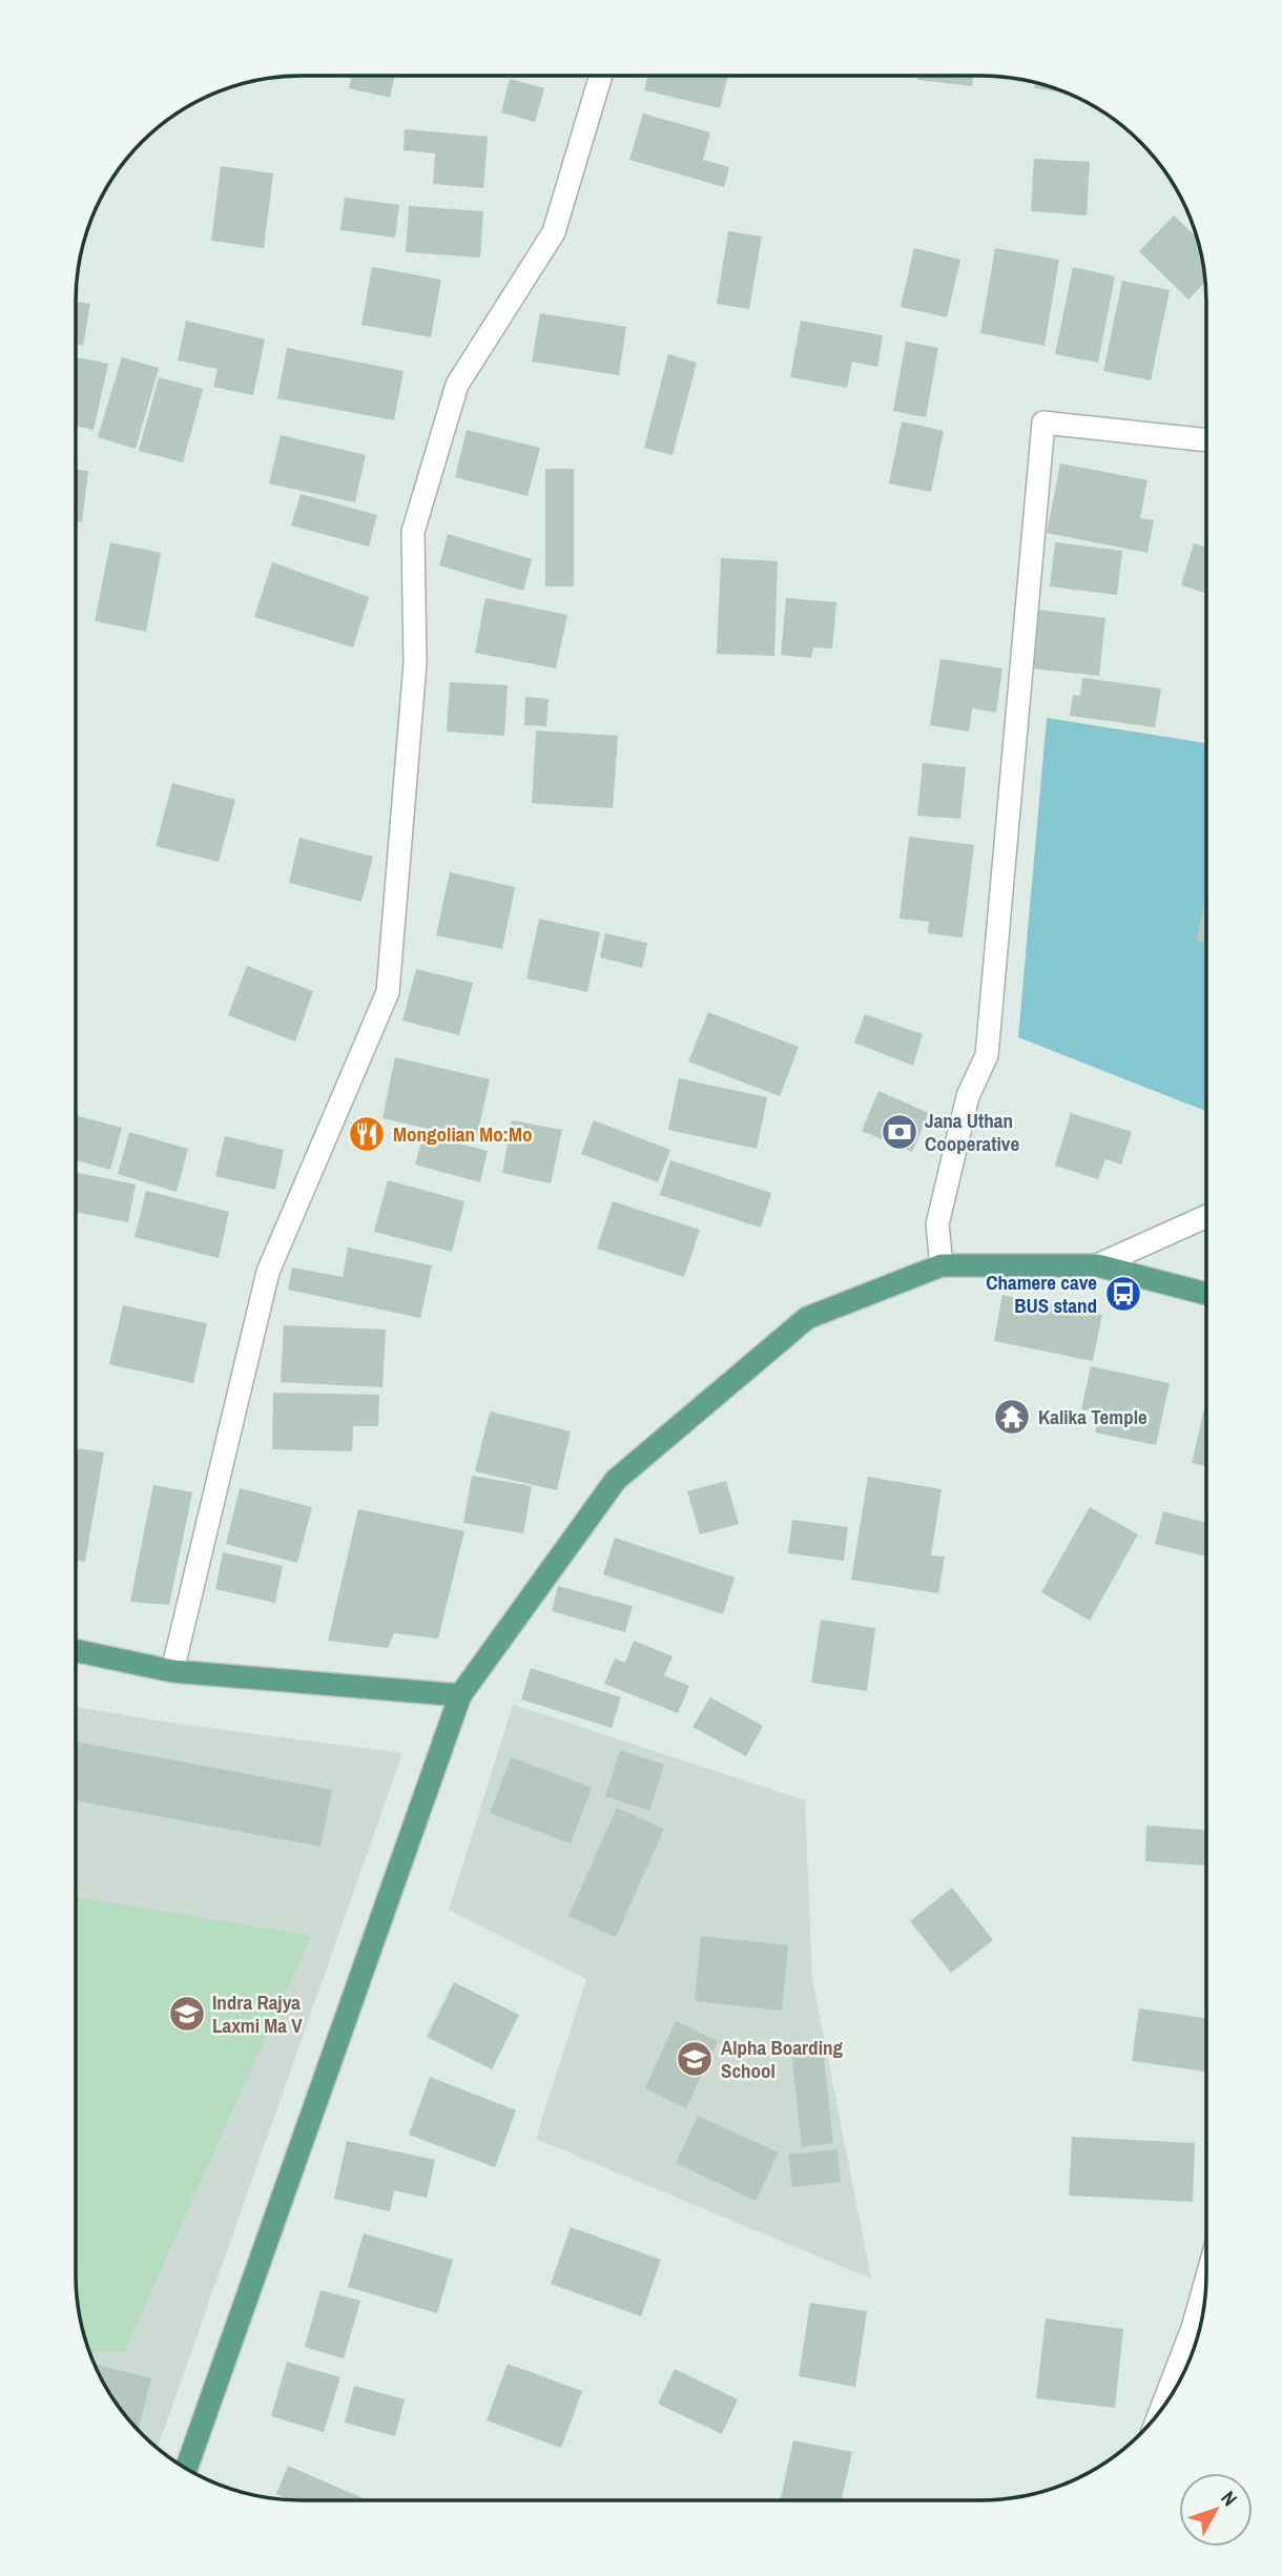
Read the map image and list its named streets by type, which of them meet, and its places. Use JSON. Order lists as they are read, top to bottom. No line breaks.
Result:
{"places":{"bank":["Jana Uthan Cooperative"],"restaurant":["Mongolian Mo:Mo"],"bus stop":["Chamere cave BUS stand"],"temple":["Kalika Temple"],"school or university":["Indra Rajya Laxmi Ma V","Alpha Boarding School"]},"north":"top right"}
